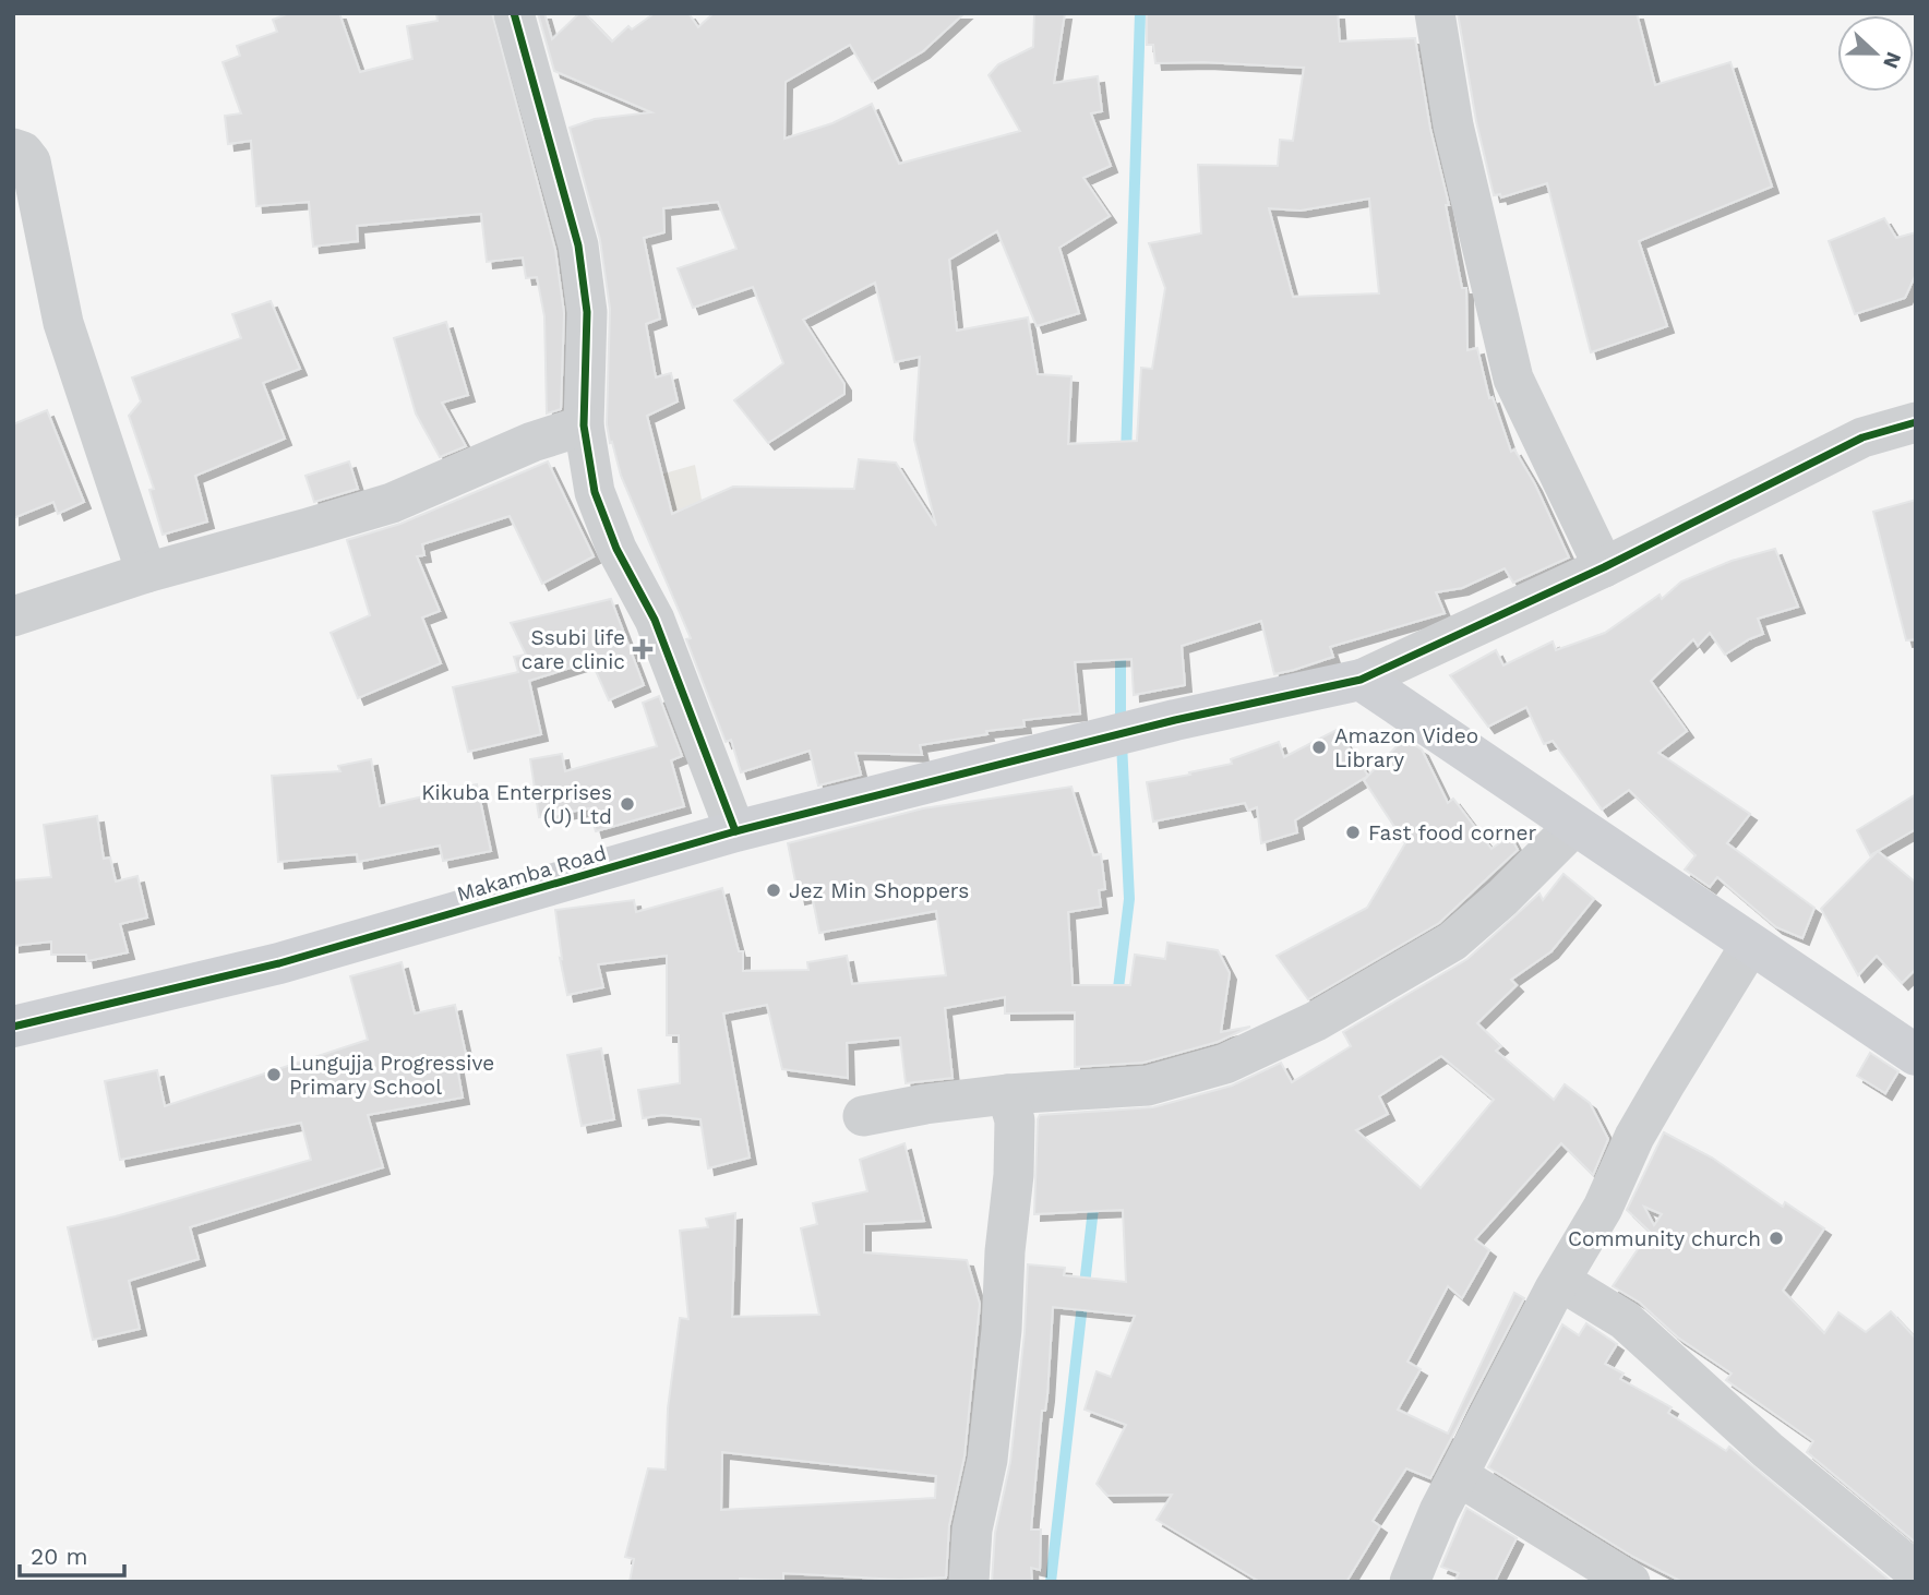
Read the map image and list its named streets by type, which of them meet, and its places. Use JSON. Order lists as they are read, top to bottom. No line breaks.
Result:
{"streets":{"street":["Makamba Road"]},"places":{"health":["Ssubi life care clinic"],"other":["Amazon Video Library","Kikuba Enterprises (U) Ltd","Fast food corner","Jez Min Shoppers","Lungujja Progressive Primary School","Community church"]},"scale_bar":"20 m","north":"right"}
